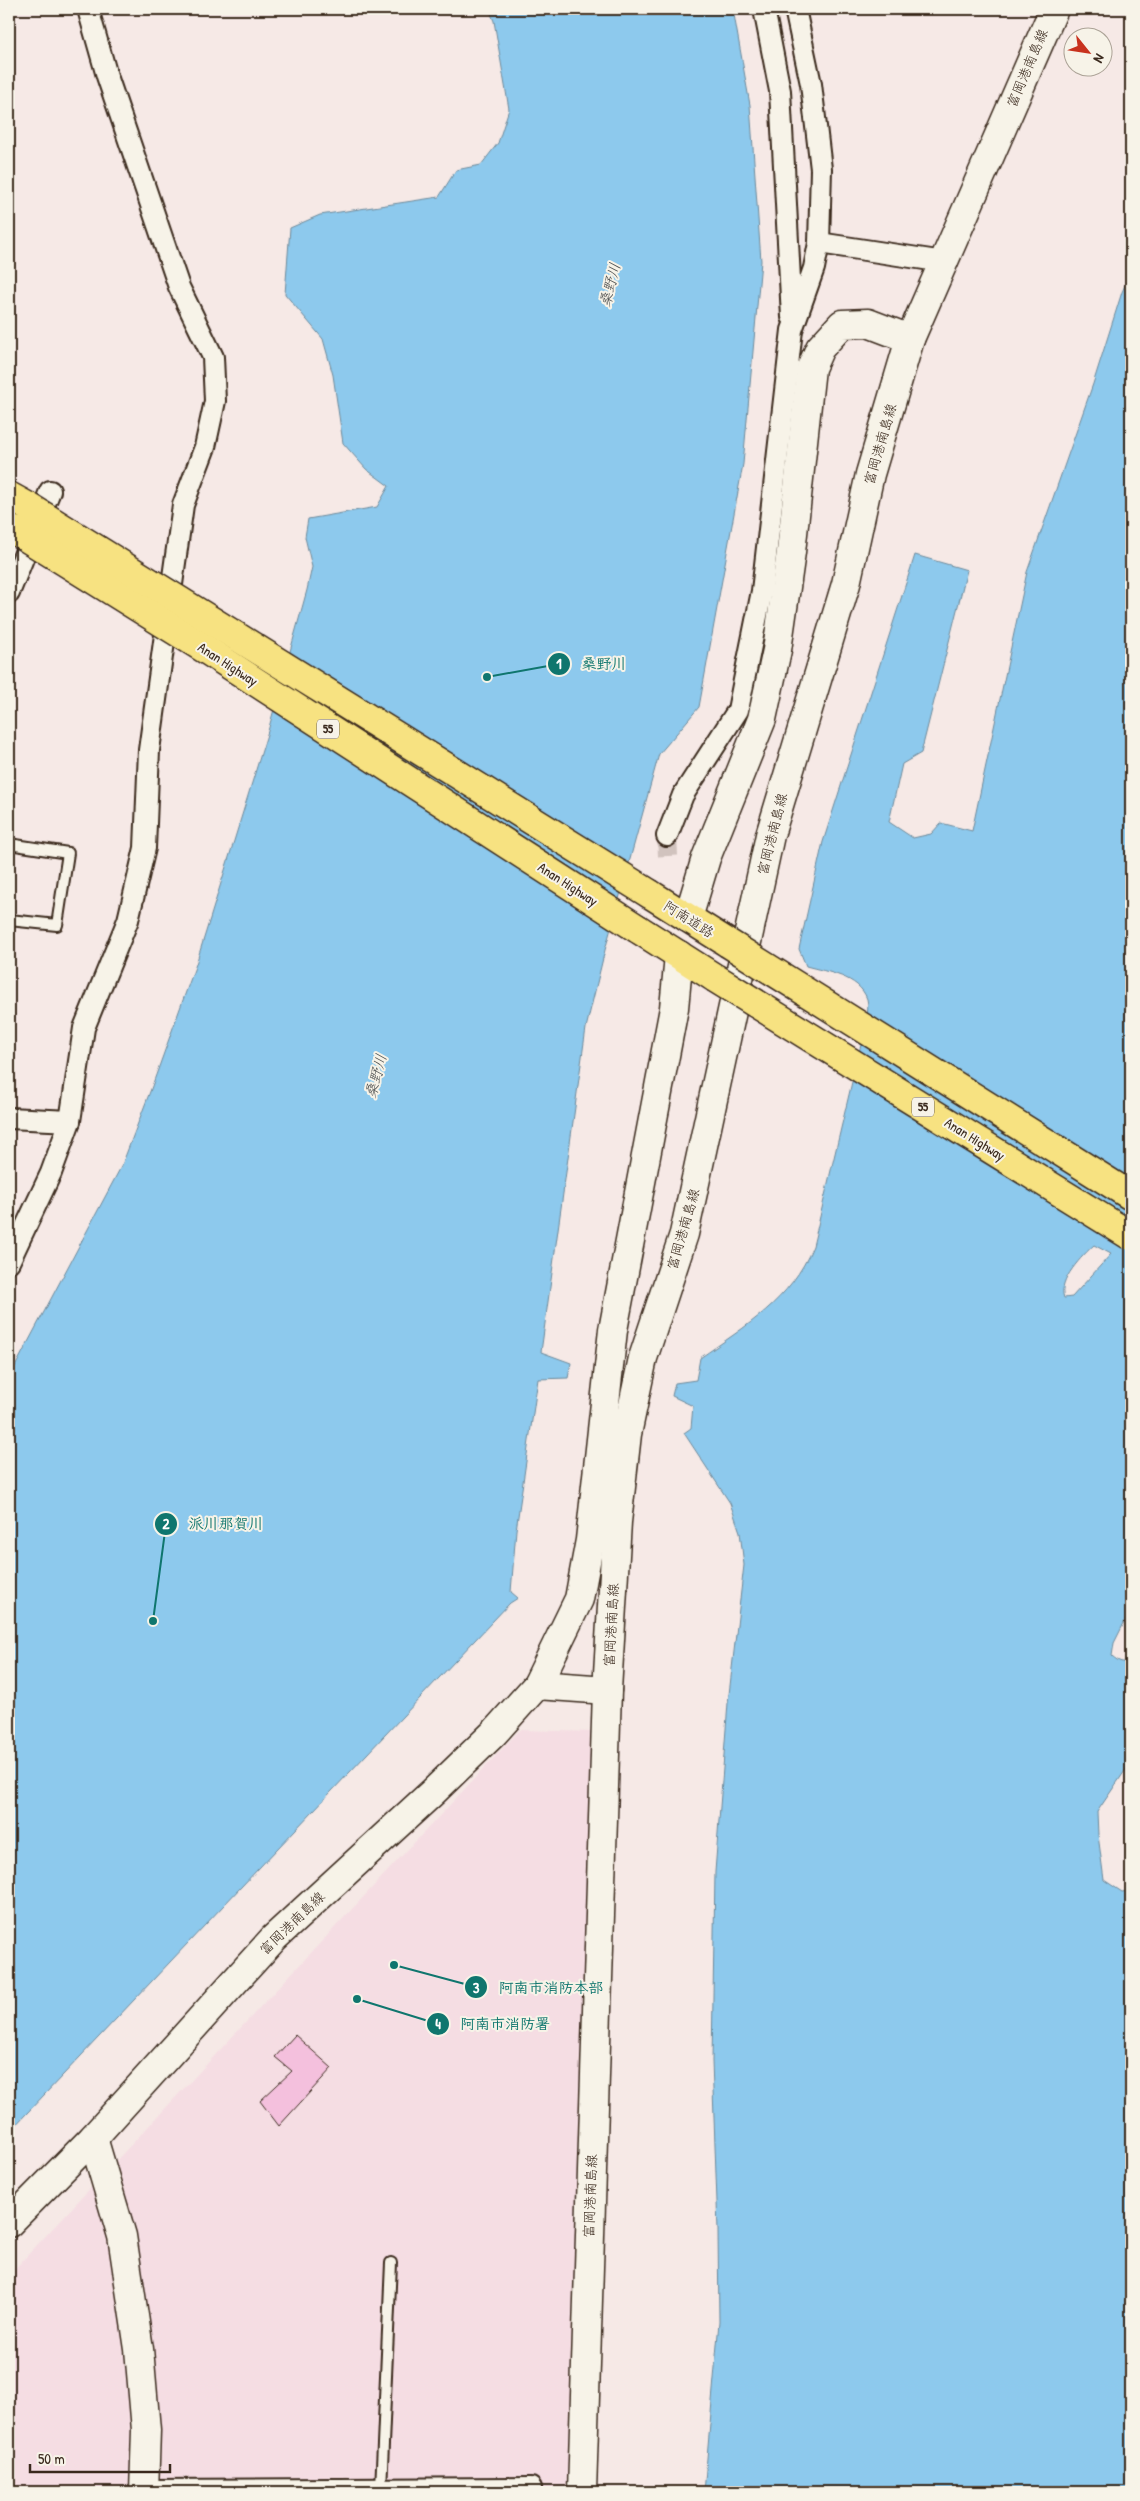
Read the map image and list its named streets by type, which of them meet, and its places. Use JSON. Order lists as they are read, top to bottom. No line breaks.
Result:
{"streets":{"highway":["Anan Highway","55","阿南道路"],"main road":["富岡港南島線"]},"crossings":[["富岡港南島線","Anan Highway"],["Anan Highway","阿南道路"]],"water":["桑野川"],"places":["桑野川","派川那賀川","阿南市消防本部","阿南市消防署"],"scale_bar":"50 m","north":"bottom right"}
